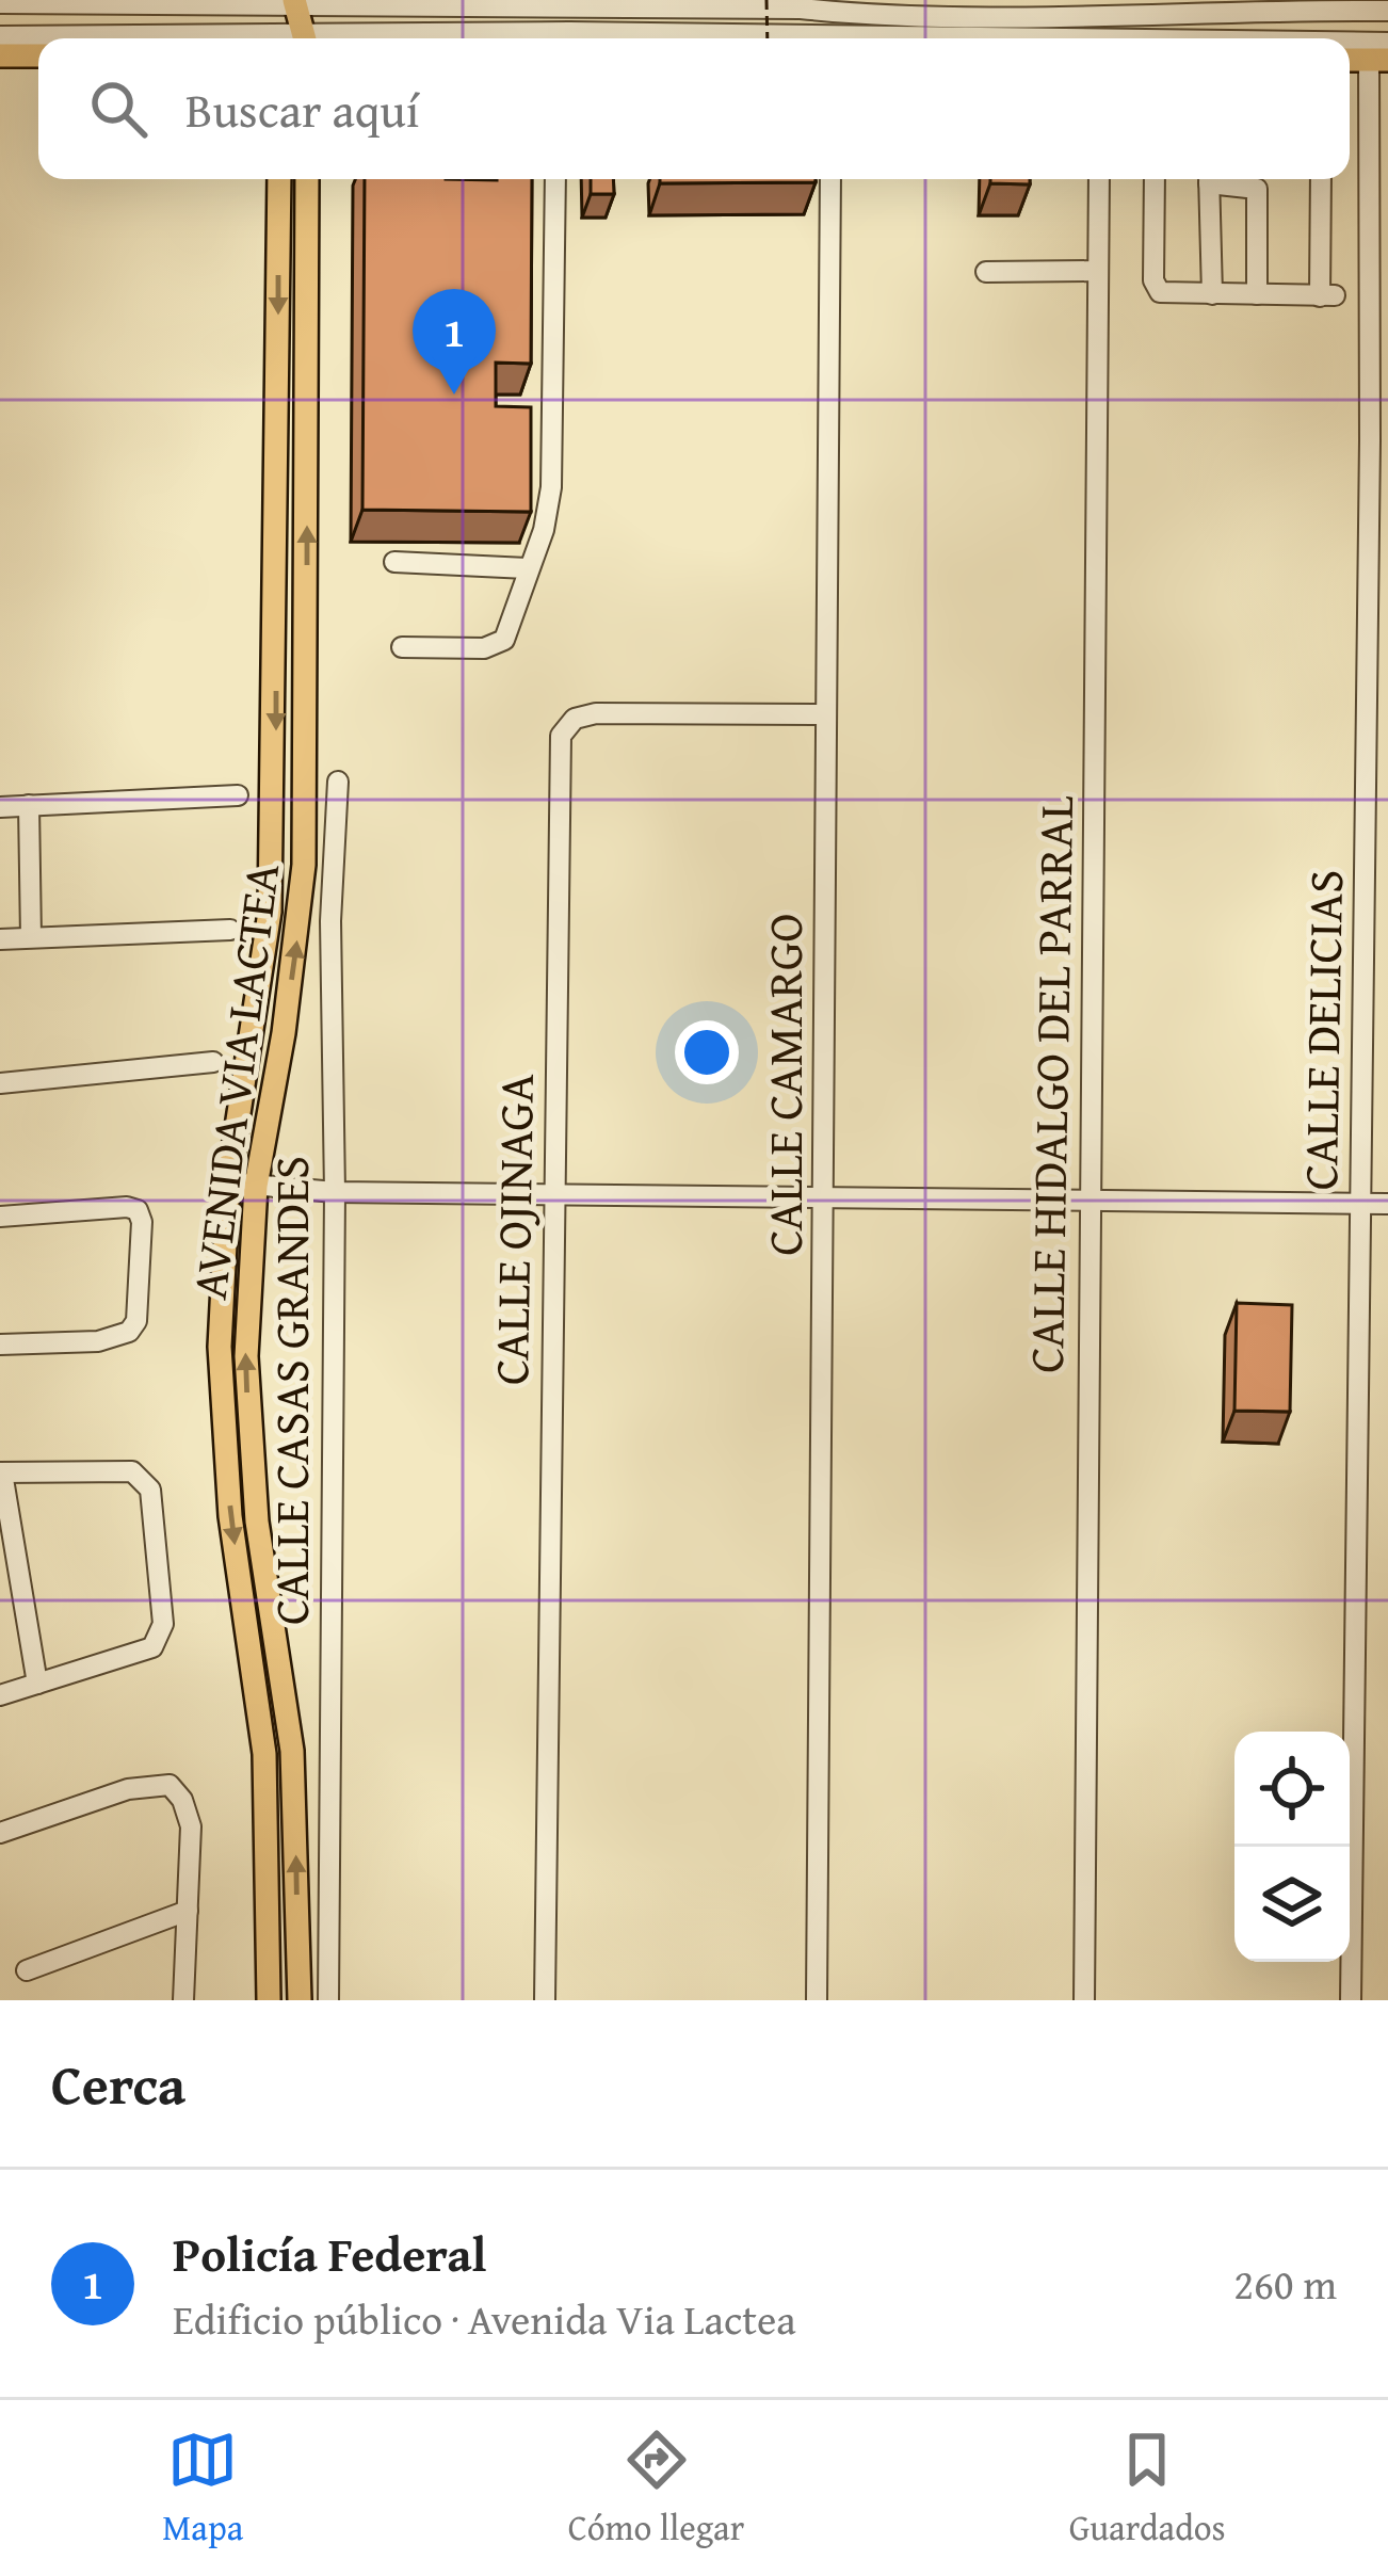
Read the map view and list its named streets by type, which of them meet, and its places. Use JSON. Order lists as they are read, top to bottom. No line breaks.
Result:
{"streets":{"main road":["AVENIDA VIA LACTEA"],"street":["CALLE DELICIAS","CALLE CAMARGO","CALLE HIDALGO DEL PARRAL","CALLE OJINAGA","CALLE CASAS GRANDES"]},"crossings":[["CALLE CAMARGO","CALLE OJINAGA"]],"page":{"search":"Buscar aquí","pins":"1","heading":"Cerca","list":[{"mark":"1","name":"Policía Federal","note":"Edificio público · Avenida Via Lactea","value":"260 m"}],"nav":["Mapa","Cómo llegar","Guardados"]}}
